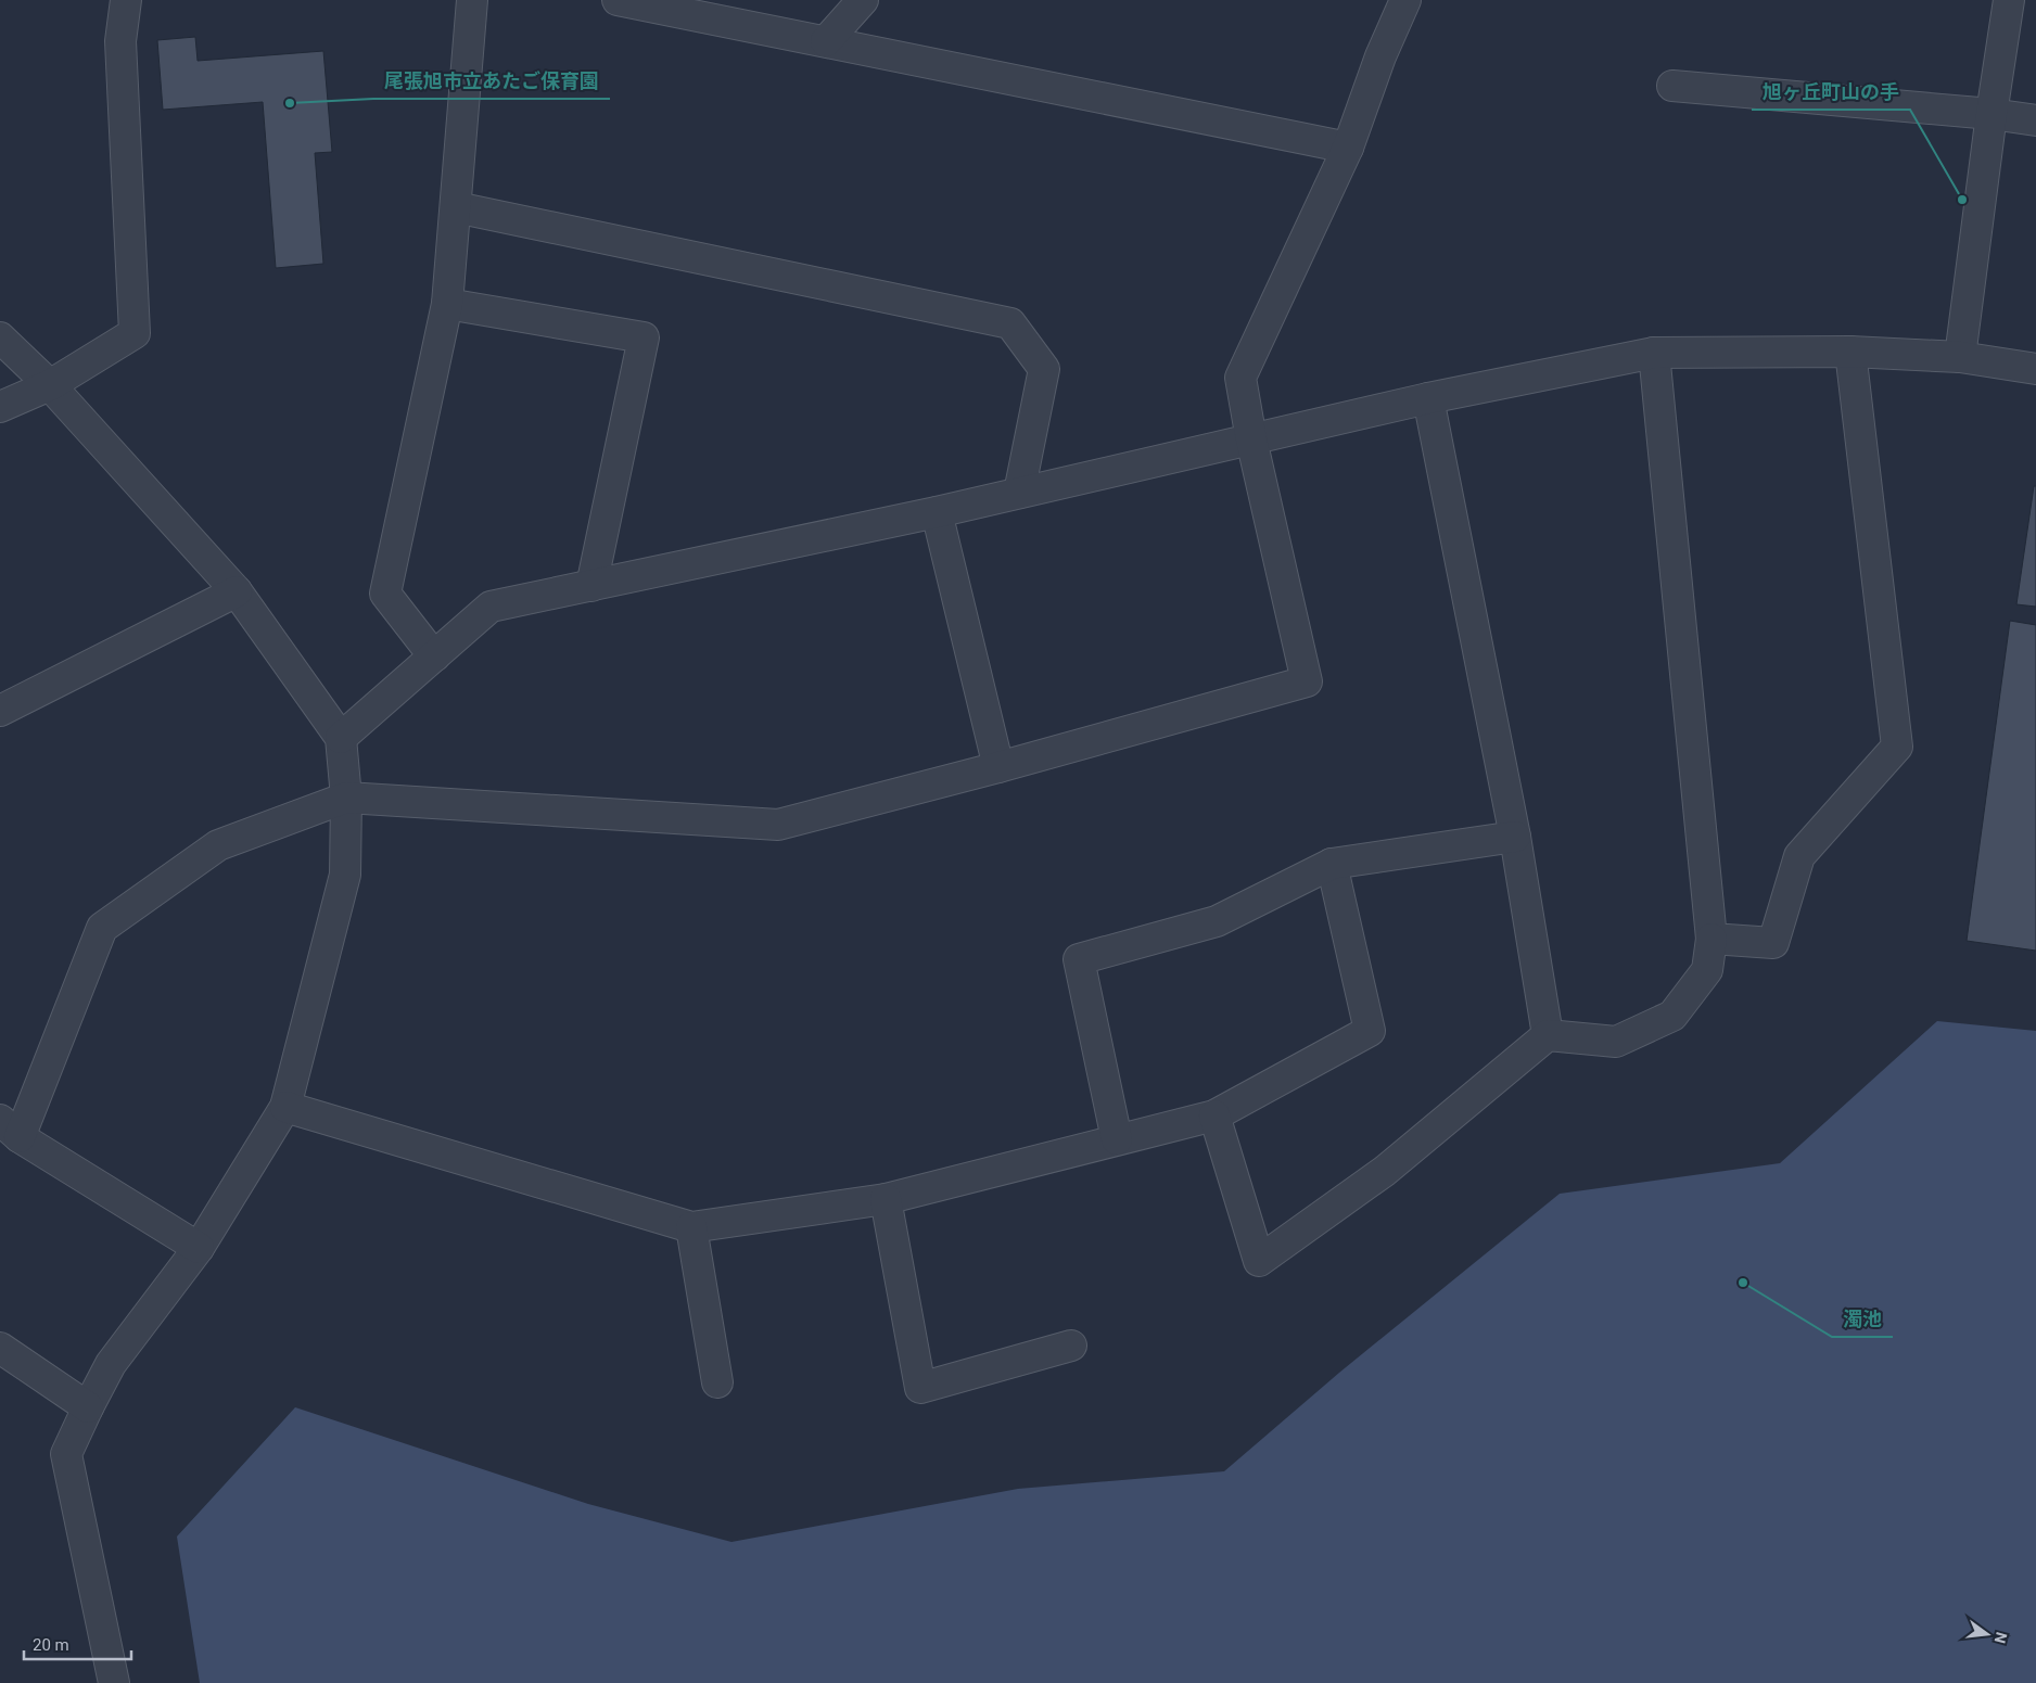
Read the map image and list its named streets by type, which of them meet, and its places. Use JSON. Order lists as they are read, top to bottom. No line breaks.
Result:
{"places":["尾張旭市立あたご保育園","旭ヶ丘町山の手","濁池"],"scale_bar":"20 m","north":"right"}
